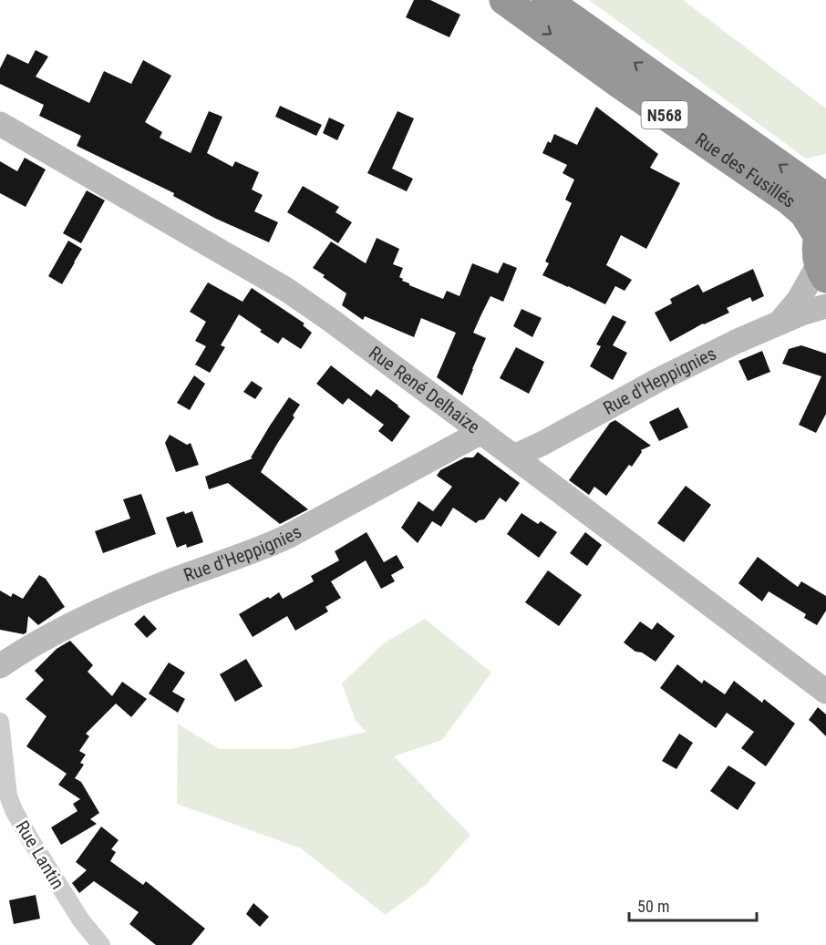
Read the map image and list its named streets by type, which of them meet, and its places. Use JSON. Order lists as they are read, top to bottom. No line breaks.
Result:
{"streets":{"highway":["N568","Rue des Fusillés"],"street":["Rue d'Heppignies","Rue René Delhaize","Rue Lantin"]},"crossings":[["N568","Rue des Fusillés"],["N568","Rue d'Heppignies"],["Rue d'Heppignies","Rue René Delhaize"]],"scale_bar":"50 m"}
